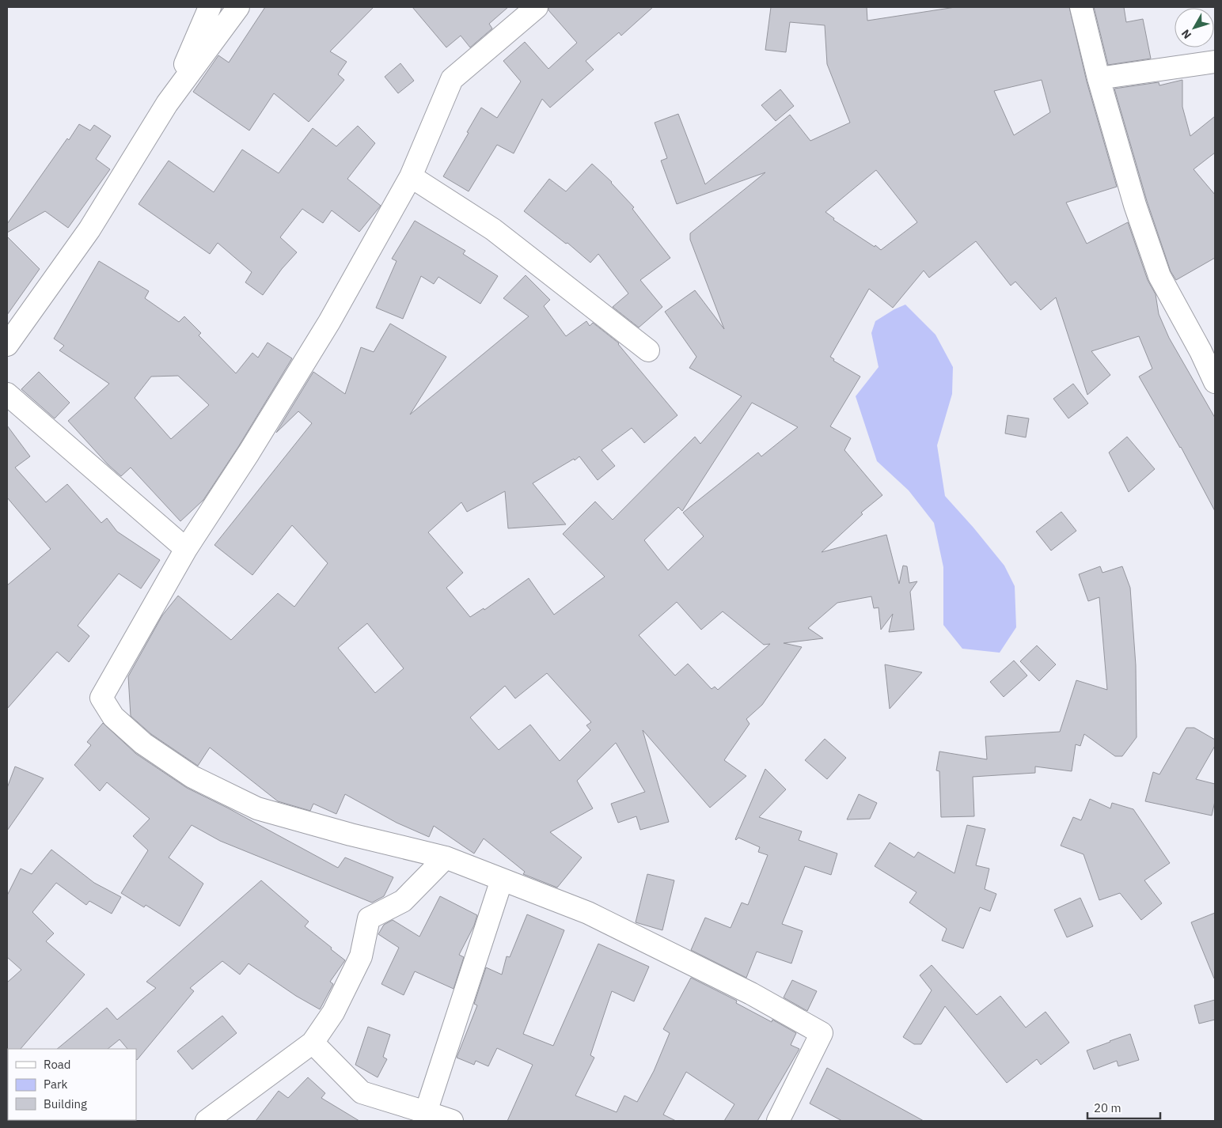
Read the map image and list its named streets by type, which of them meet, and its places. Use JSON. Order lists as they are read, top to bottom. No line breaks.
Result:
{"legend":["Road","Park","Building"],"scale_bar":"20 m","north":"bottom left"}
